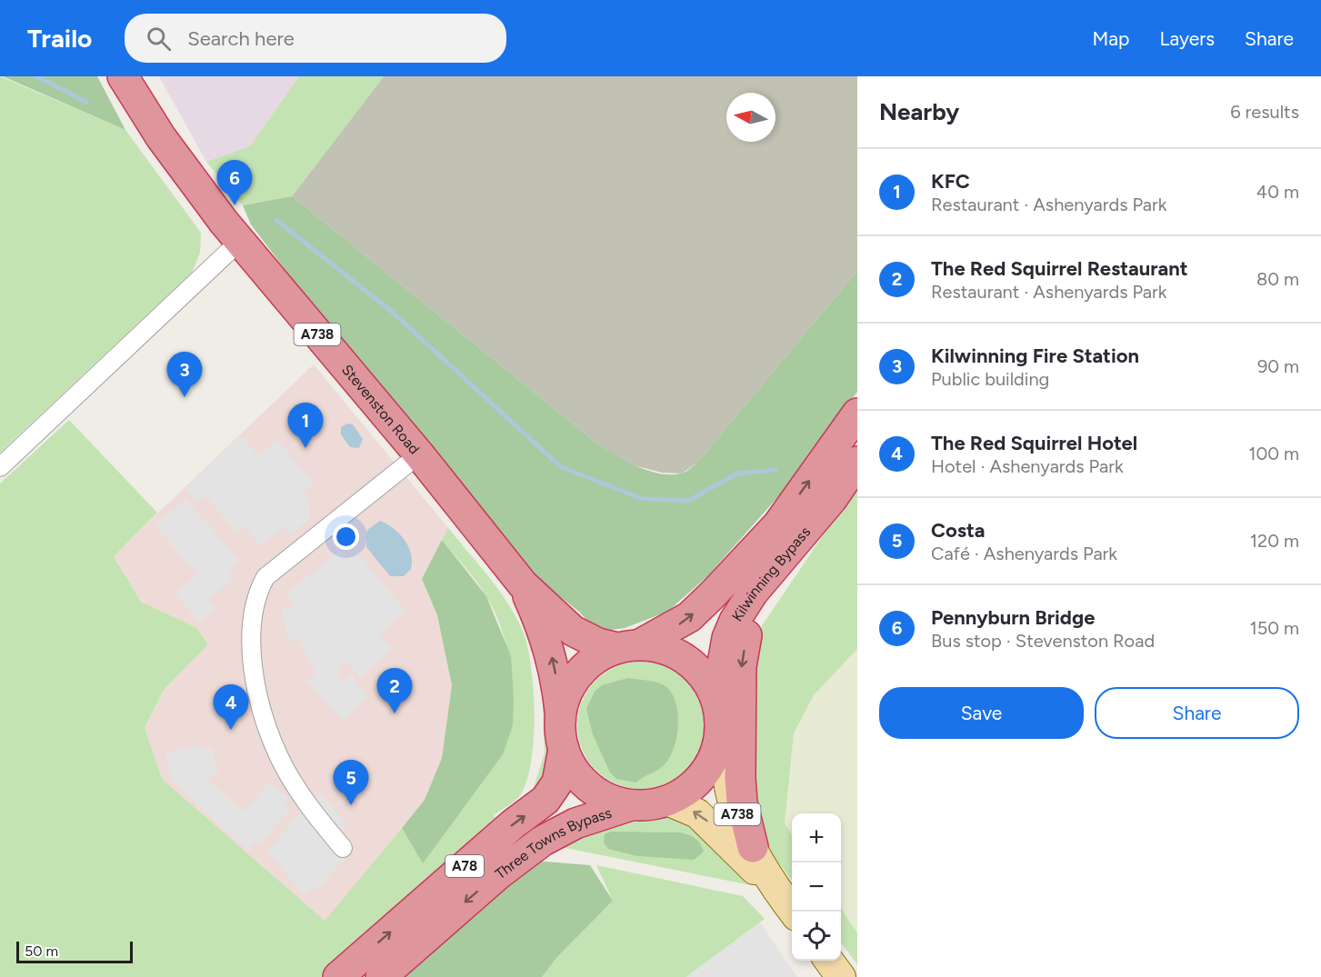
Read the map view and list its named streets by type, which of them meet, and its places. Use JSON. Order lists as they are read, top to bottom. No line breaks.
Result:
{"streets":{"highway":["A738","Stevenston Road","Kilwinning Bypass","Three Towns Bypass","A78"]},"crossings":[["A738","Stevenston Road"],["A738","Kilwinning Bypass"],["A738","Three Towns Bypass"],["A738","A78"],["Kilwinning Bypass","Three Towns Bypass"],["Kilwinning Bypass","A78"],["Three Towns Bypass","A78"]],"scale_bar":"50 m","north":"left","page":{"header":"Trailo","search":"Search here","nav":["Map","Layers","Share"],"heading":["Nearby","6 results"],"list":[{"mark":"1","name":"KFC","note":"Restaurant · Ashenyards Park","value":"40 m"},{"mark":"2","name":"The Red Squirrel Restaurant","note":"Restaurant · Ashenyards Park","value":"80 m"},{"mark":"3","name":"Kilwinning Fire Station","note":"Public building","value":"90 m"},{"mark":"4","name":"The Red Squirrel Hotel","note":"Hotel · Ashenyards Park","value":"100 m"},{"mark":"5","name":"Costa","note":"Café · Ashenyards Park","value":"120 m"},{"mark":"6","name":"Pennyburn Bridge","note":"Bus stop · Stevenston Road","value":"150 m"}],"pins":["6","3","1","2","4","5"],"buttons":["Save","Share"],"map_buttons":["+","−"],"scale":"50 m"}}
